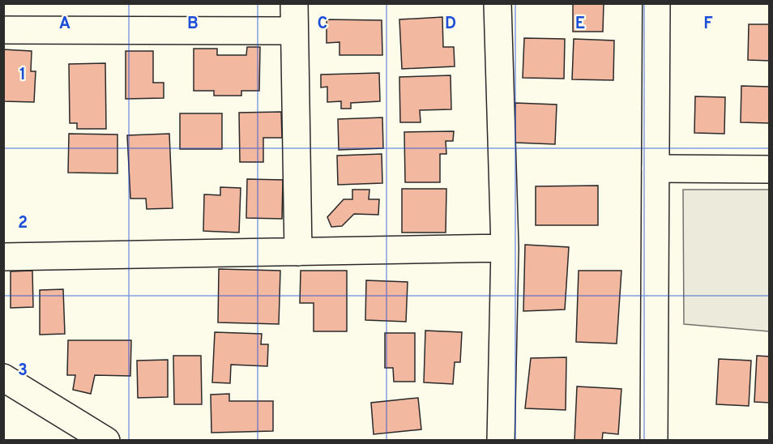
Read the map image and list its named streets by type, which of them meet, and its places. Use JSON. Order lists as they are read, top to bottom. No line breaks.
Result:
{"grid":{"columns":["A","B","C","D","E","F"],"rows":["1","2","3"]}}
